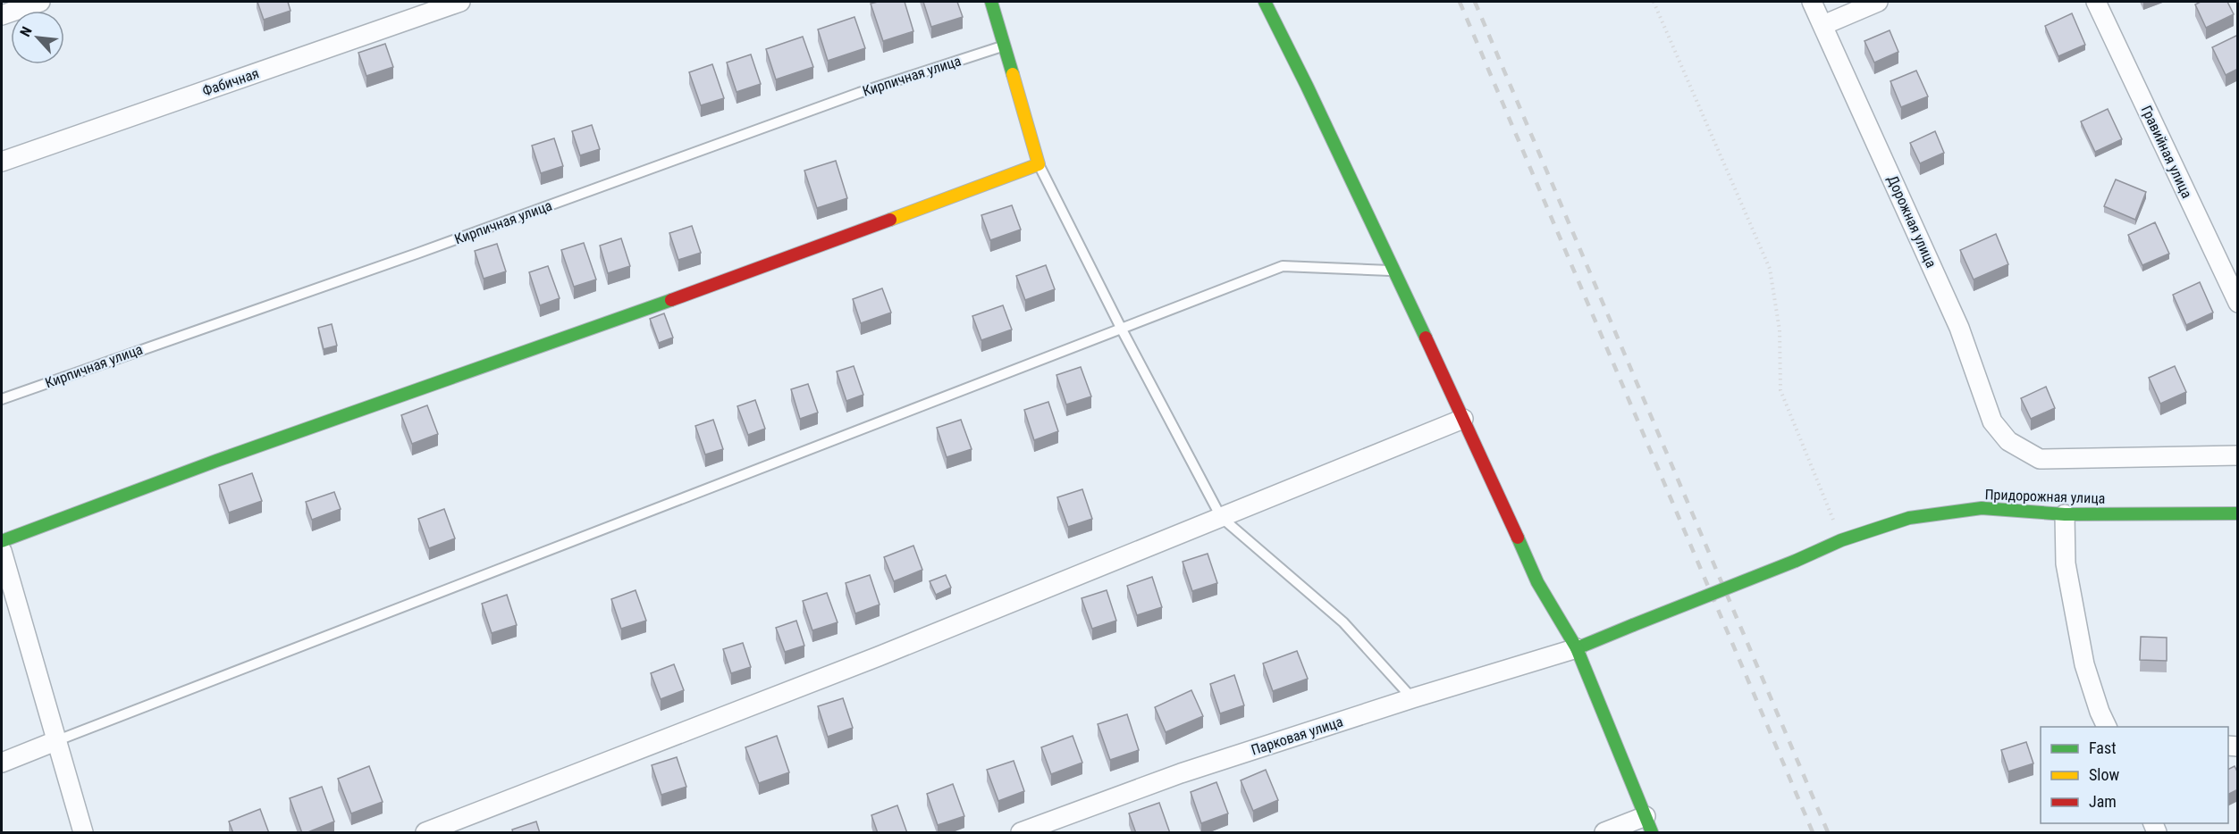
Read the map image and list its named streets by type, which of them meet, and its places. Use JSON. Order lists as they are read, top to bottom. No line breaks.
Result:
{"streets":{"street":["Фабичная","Гравийная улица","Дорожная улица","Придорожная улица","Парковая улица"],"lane":["Кирпичная улица"]},"crossings":[["Придорожная улица","Парковая улица"]],"legend":["Fast","Slow","Jam"],"north":"top left"}
